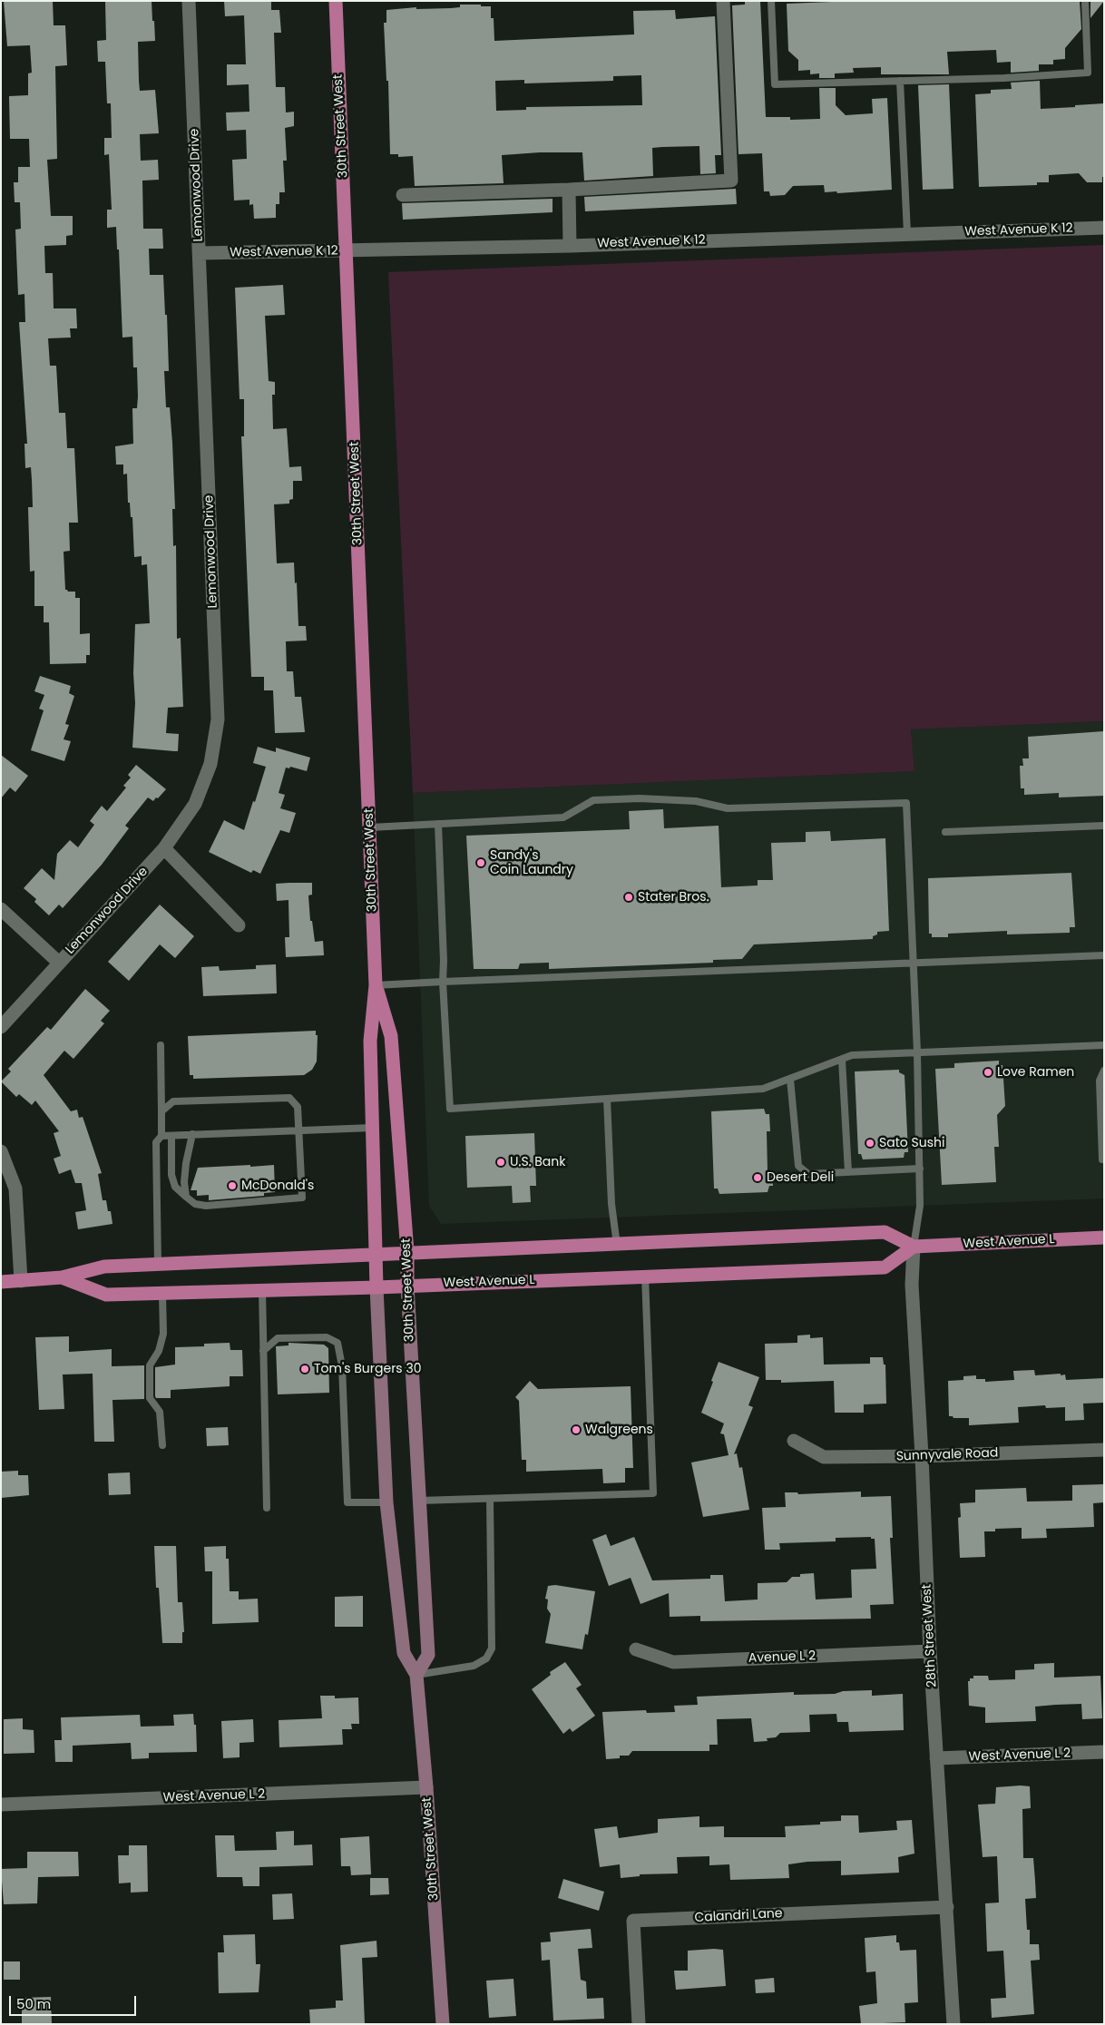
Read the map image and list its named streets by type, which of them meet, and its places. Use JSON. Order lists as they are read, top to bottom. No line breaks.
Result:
{"streets":{"main road":["30th Street West","West Avenue L"],"street":["Lemonwood Drive","West Avenue K 12","Sunnyvale Road","28th Street West","Avenue L 2","West Avenue L 2","Calandri Lane"]},"crossings":[["30th Street West","West Avenue K 12"],["30th Street West","West Avenue L"],["30th Street West","West Avenue L 2"],["Lemonwood Drive","West Avenue K 12"],["West Avenue L","28th Street West"],["Sunnyvale Road","28th Street West"],["28th Street West","Avenue L 2"],["28th Street West","West Avenue L 2"],["28th Street West","Calandri Lane"]],"places":["Sandy's Coin Laundry","Stater Bros.","Love Ramen","Sato Sushi","U.S. Bank","Desert Deli","McDonald's","Tom's Burgers 30","Walgreens"],"scale_bar":"50 m"}
